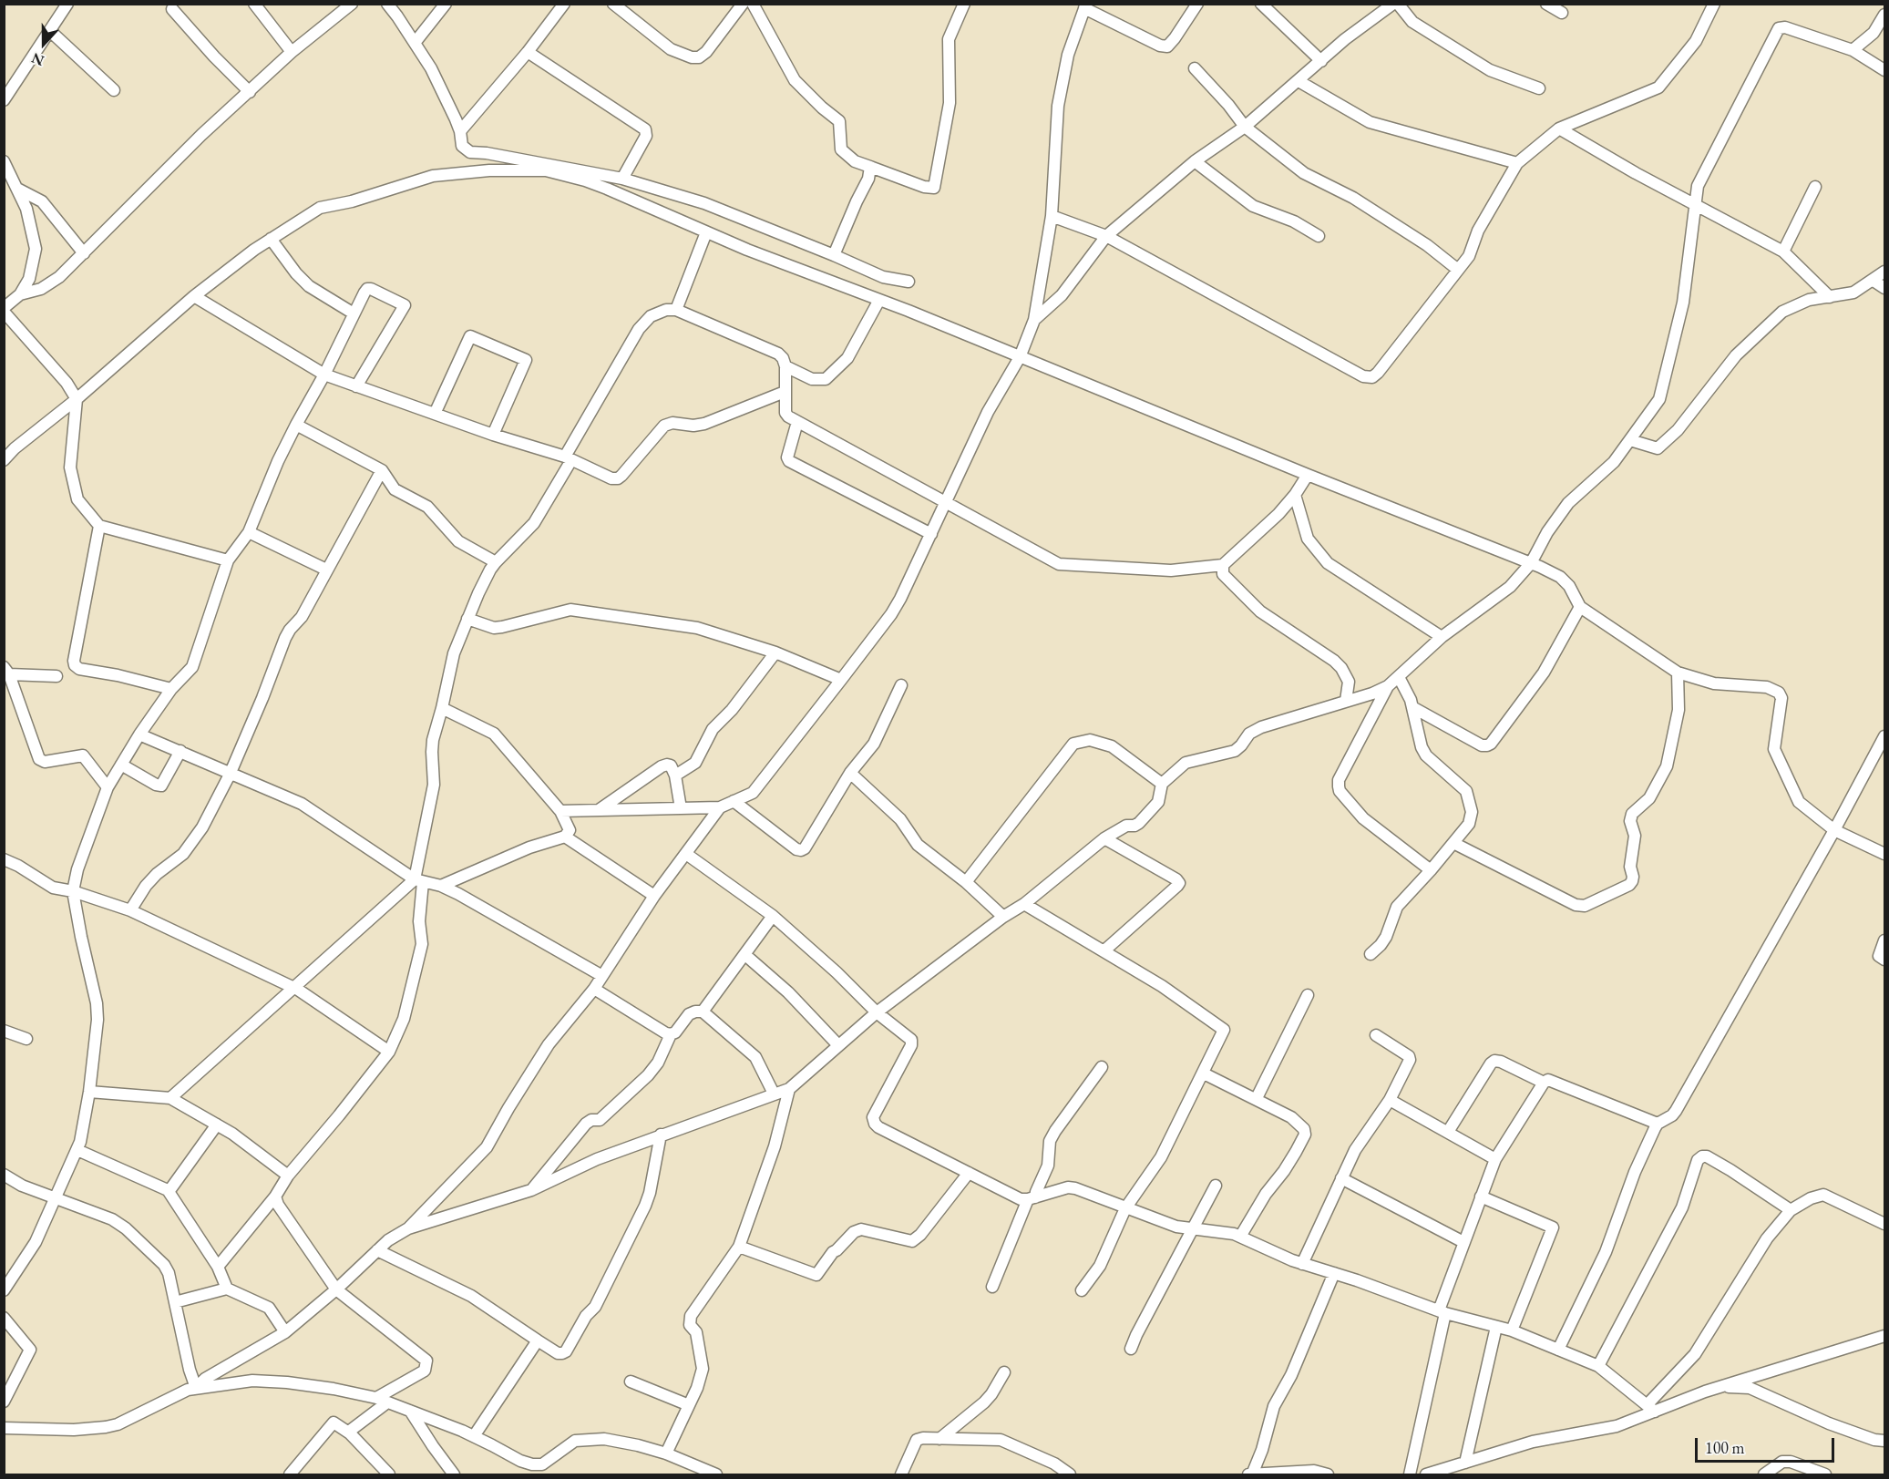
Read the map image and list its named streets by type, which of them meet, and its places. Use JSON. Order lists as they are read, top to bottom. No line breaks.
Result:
{"scale_bar":"100 m","north":"bottom"}
